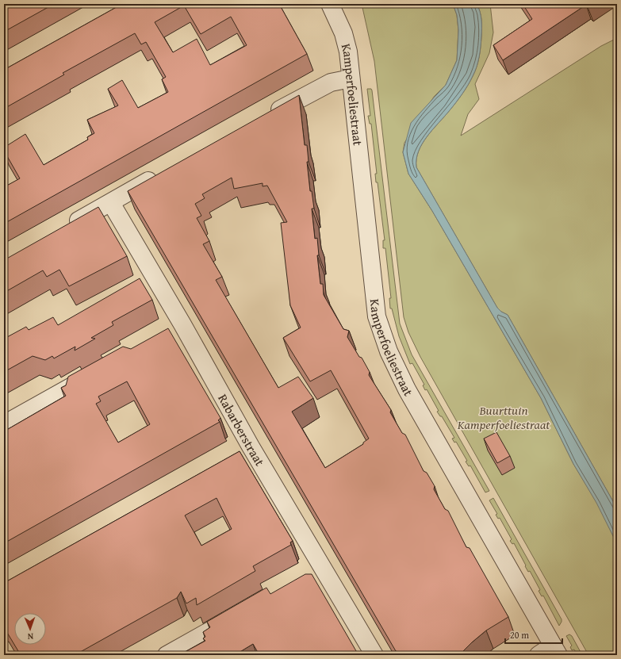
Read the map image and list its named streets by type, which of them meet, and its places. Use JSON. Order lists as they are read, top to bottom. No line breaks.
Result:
{"streets":{"street":["Kamperfoeliestraat","Rabarberstraat"]},"parks":["Buurttuin Kamperfoeliestraat"],"scale_bar":"20 m","north":"bottom"}
